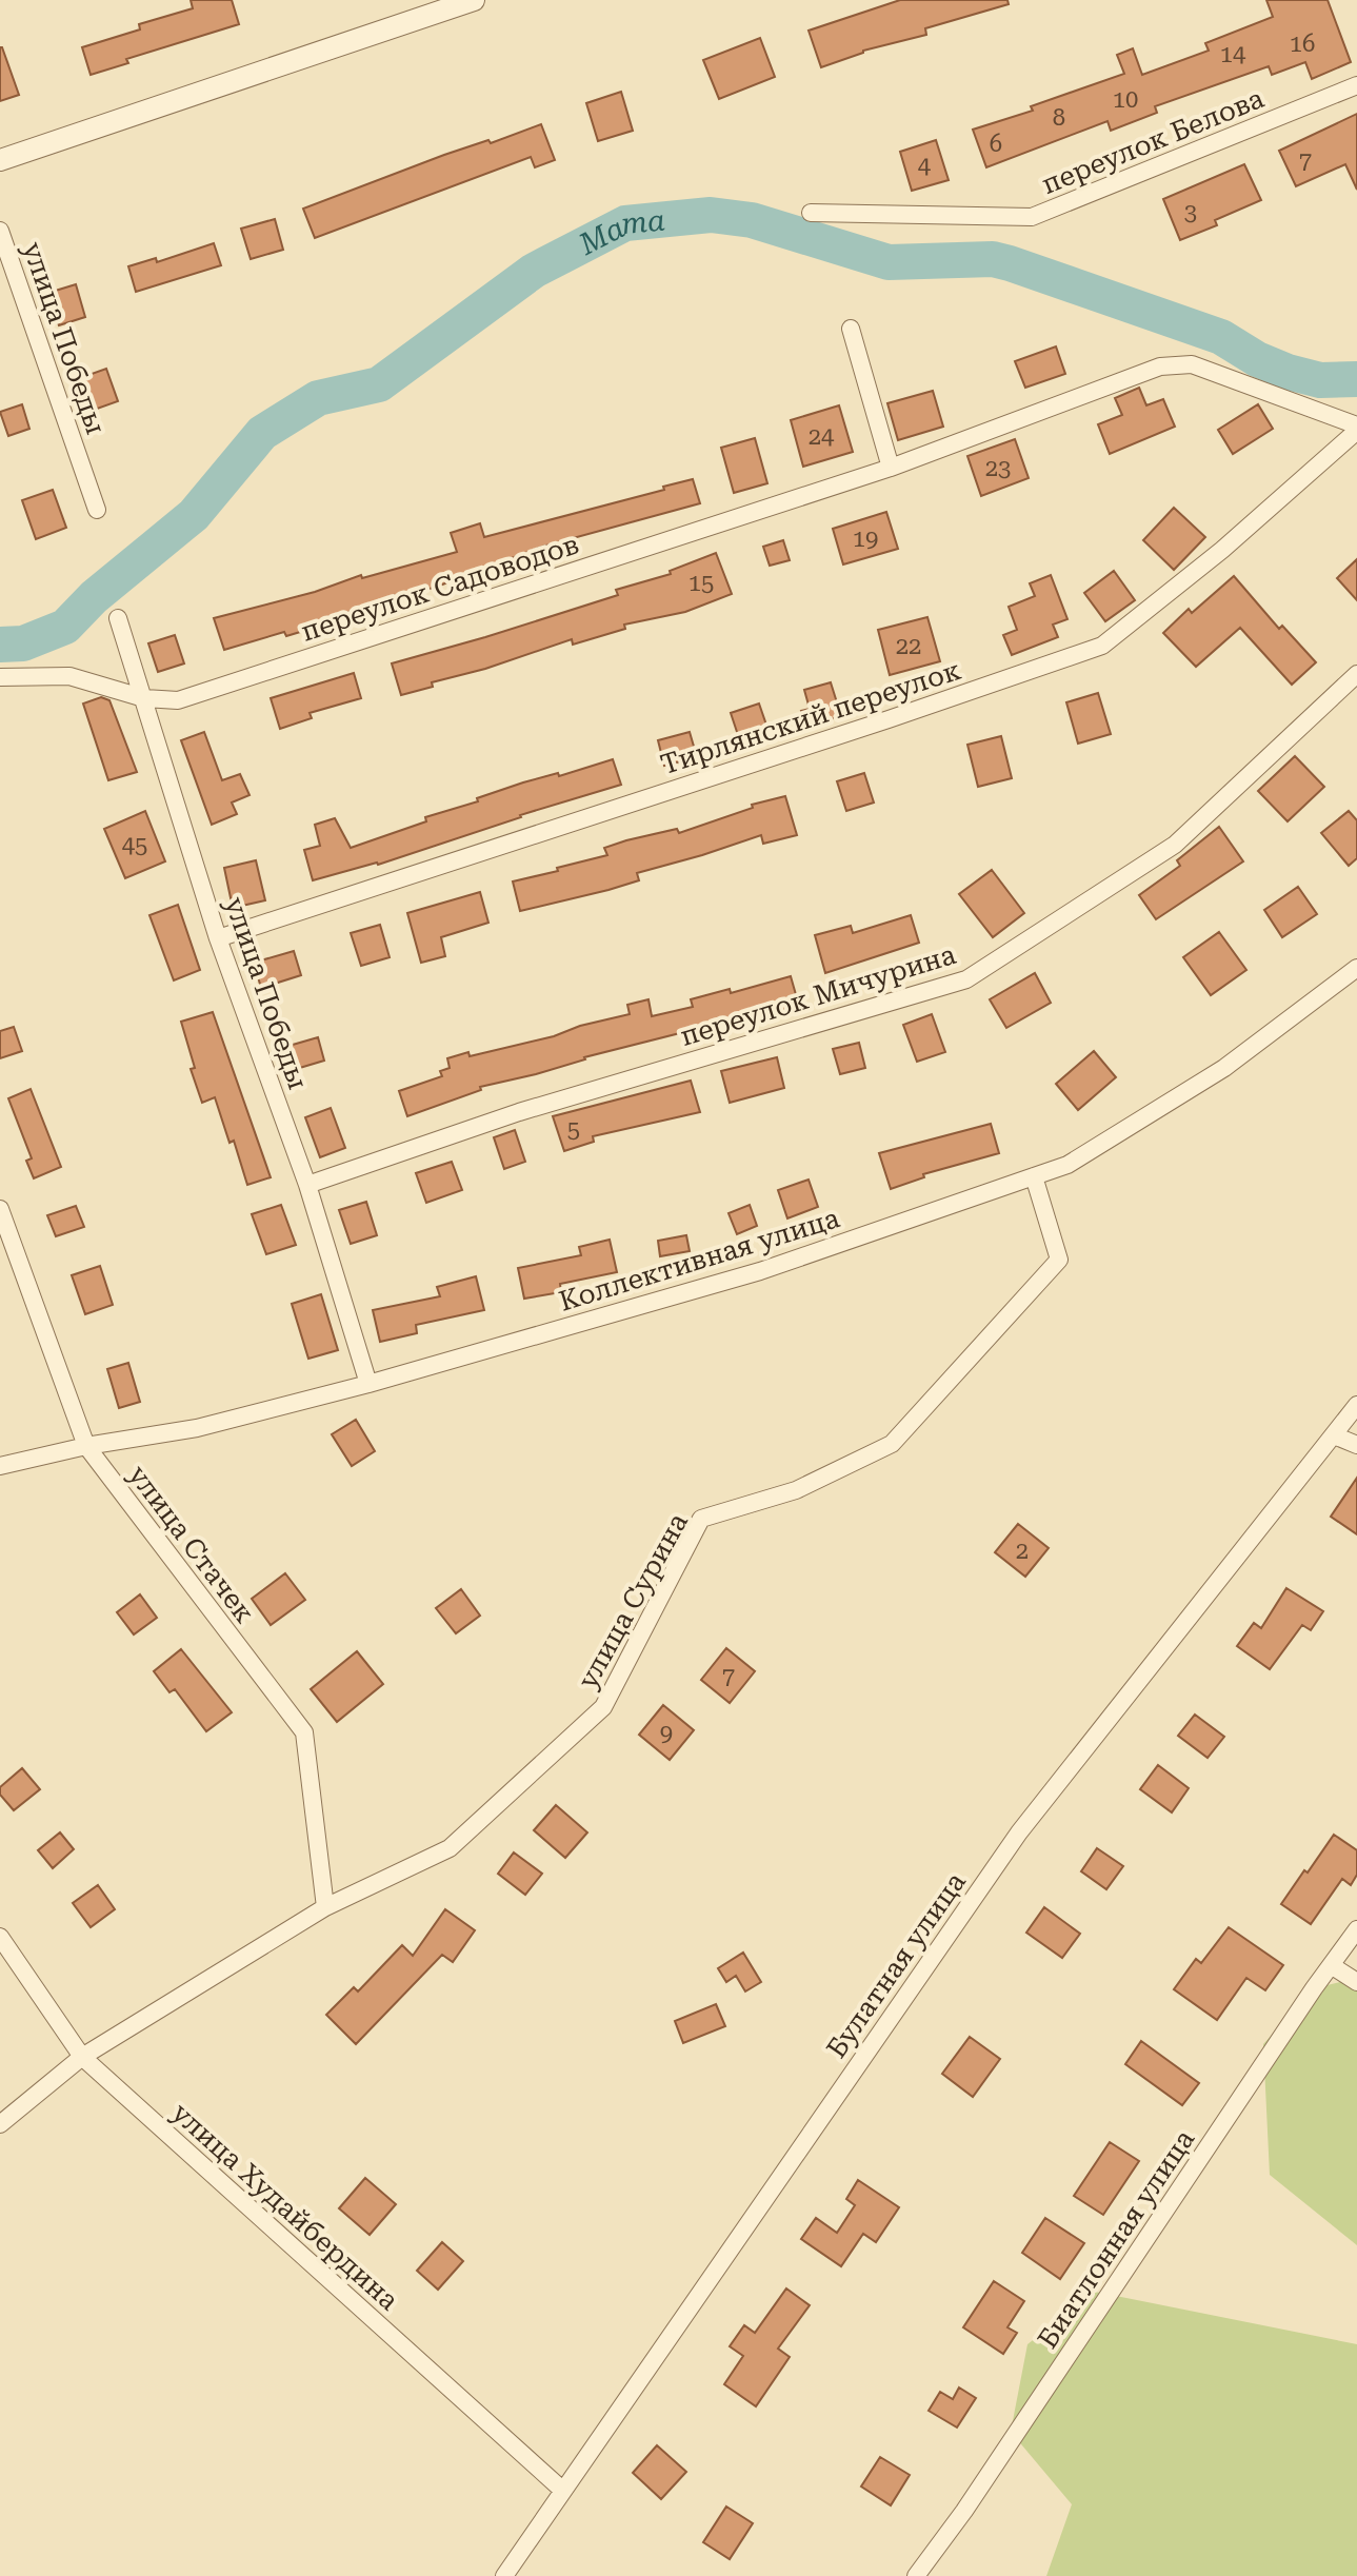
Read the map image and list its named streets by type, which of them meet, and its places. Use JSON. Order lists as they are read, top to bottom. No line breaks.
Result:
{"streets":{"street":["переулок Белова","улица Победы","переулок Садоводов","Тирлянский переулок","переулок Мичурина","Коллективная улица","улица Стачек","улица Сурина","Булатная улица","улица Худайбердина","Биатлонная улица"]},"crossings":[["улица Победы","переулок Садоводов"],["улица Победы","Тирлянский переулок"],["улица Победы","переулок Мичурина"],["улица Победы","Коллективная улица"],["переулок Садоводов","Тирлянский переулок"],["Коллективная улица","улица Стачек"],["Коллективная улица","улица Сурина"],["улица Стачек","улица Сурина"],["улица Сурина","улица Худайбердина"],["Булатная улица","улица Худайбердина"]],"water":["Мата"],"house_numbers":["16","14","10","8","6","7","4","3","24","23","19","15","22","45","5","2","7","9"]}
